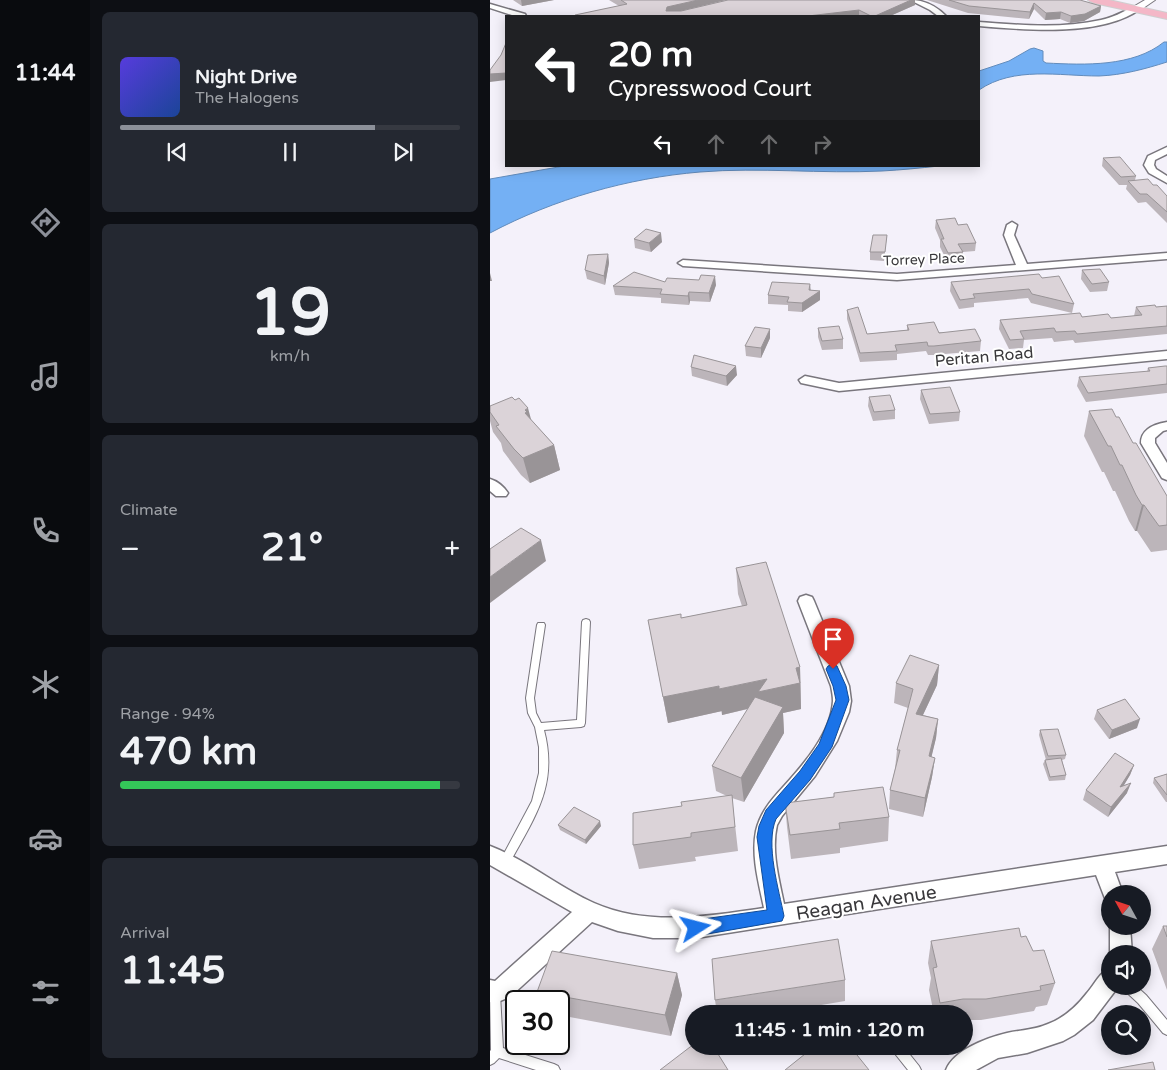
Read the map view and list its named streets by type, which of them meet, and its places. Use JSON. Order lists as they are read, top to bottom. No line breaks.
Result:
{"streets":{"street":["Torrey Place","Peritan Road","Reagan Avenue"]},"north":"top left","page":{"tabs":"11:44","turn":["20 m","Cypresswood Court"],"song":["Night Drive","The Halogens"],"tile":[["19","km/h"],"Climate",["Range · 94%","470 km"],["Arrival","11:45"]],"heat":["−","21°","+"],"limit":"30","trip":"11:45 · 1 min · 120 m"}}
